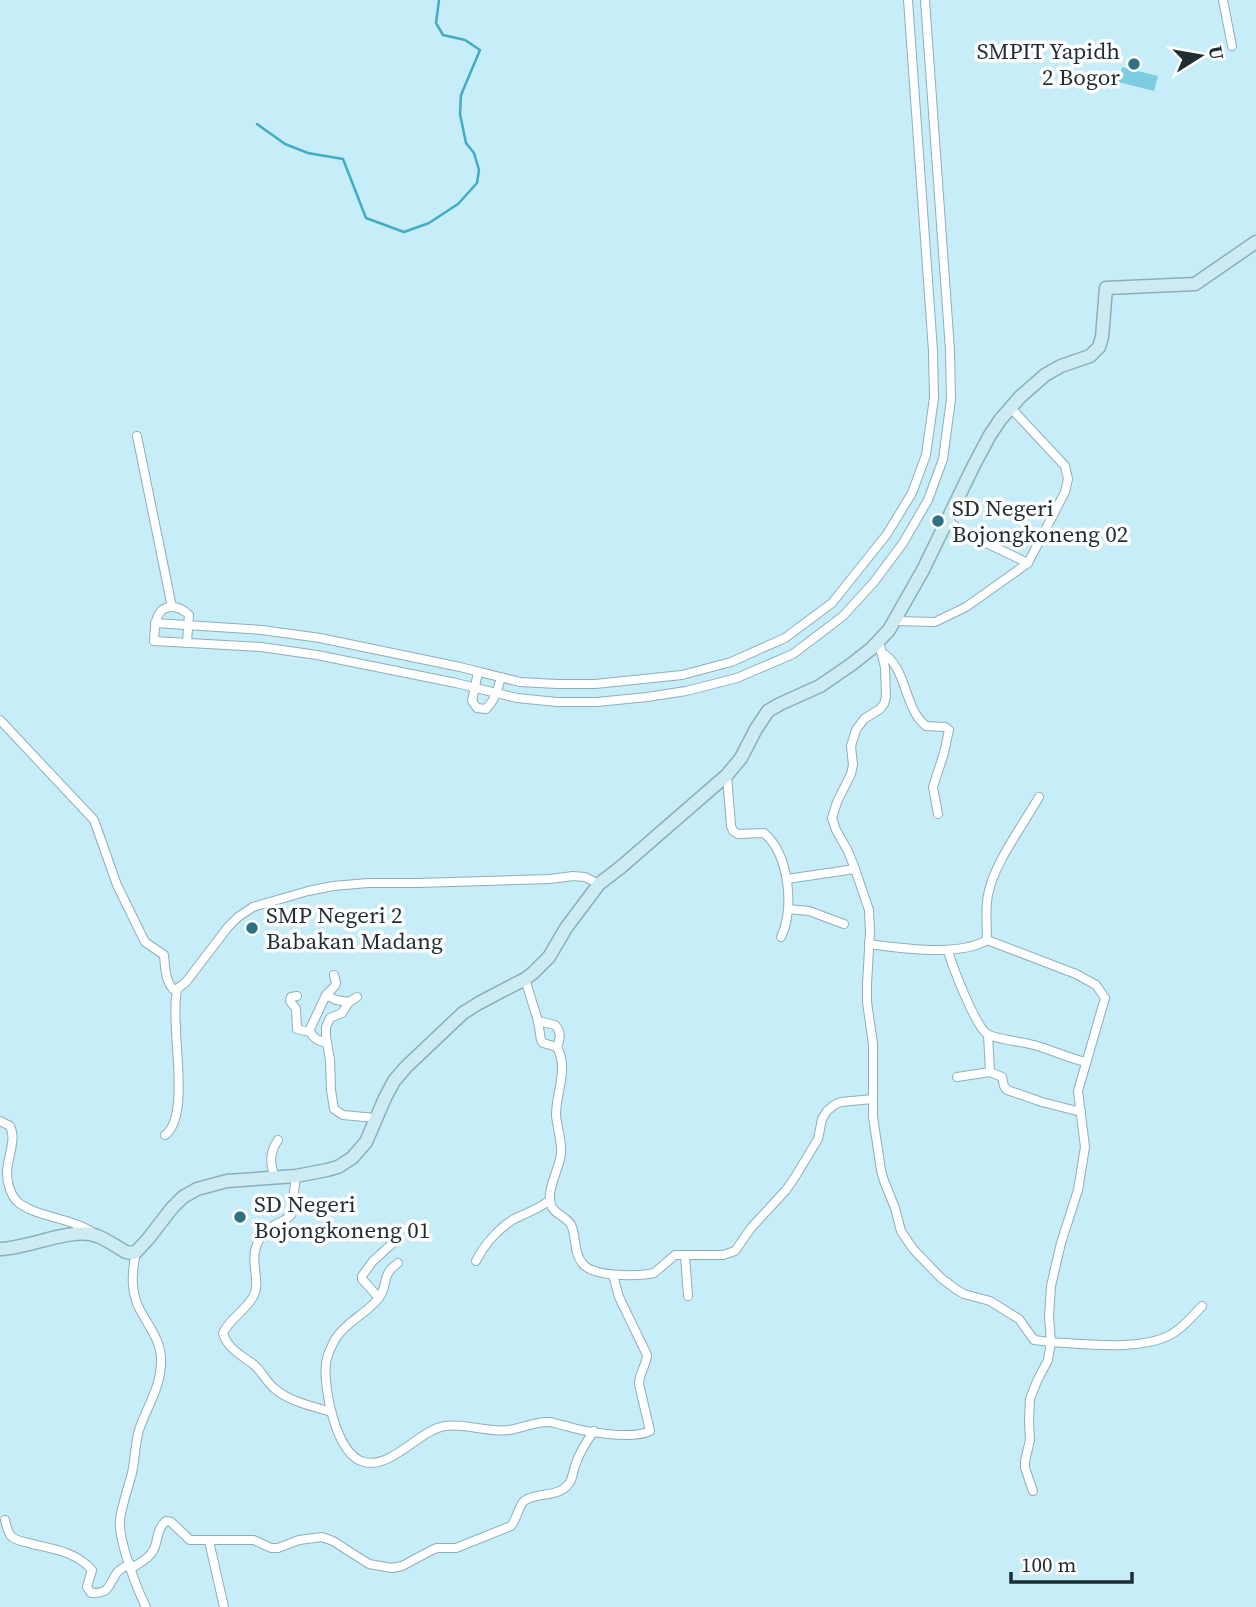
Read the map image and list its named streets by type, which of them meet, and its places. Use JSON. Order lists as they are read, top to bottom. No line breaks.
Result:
{"places":["SMPIT Yapidh 2 Bogor","SD Negeri Bojongkoneng 02","SMP Negeri 2 Babakan Madang","SD Negeri Bojongkoneng 01"],"scale_bar":"100 m","north":"right"}
